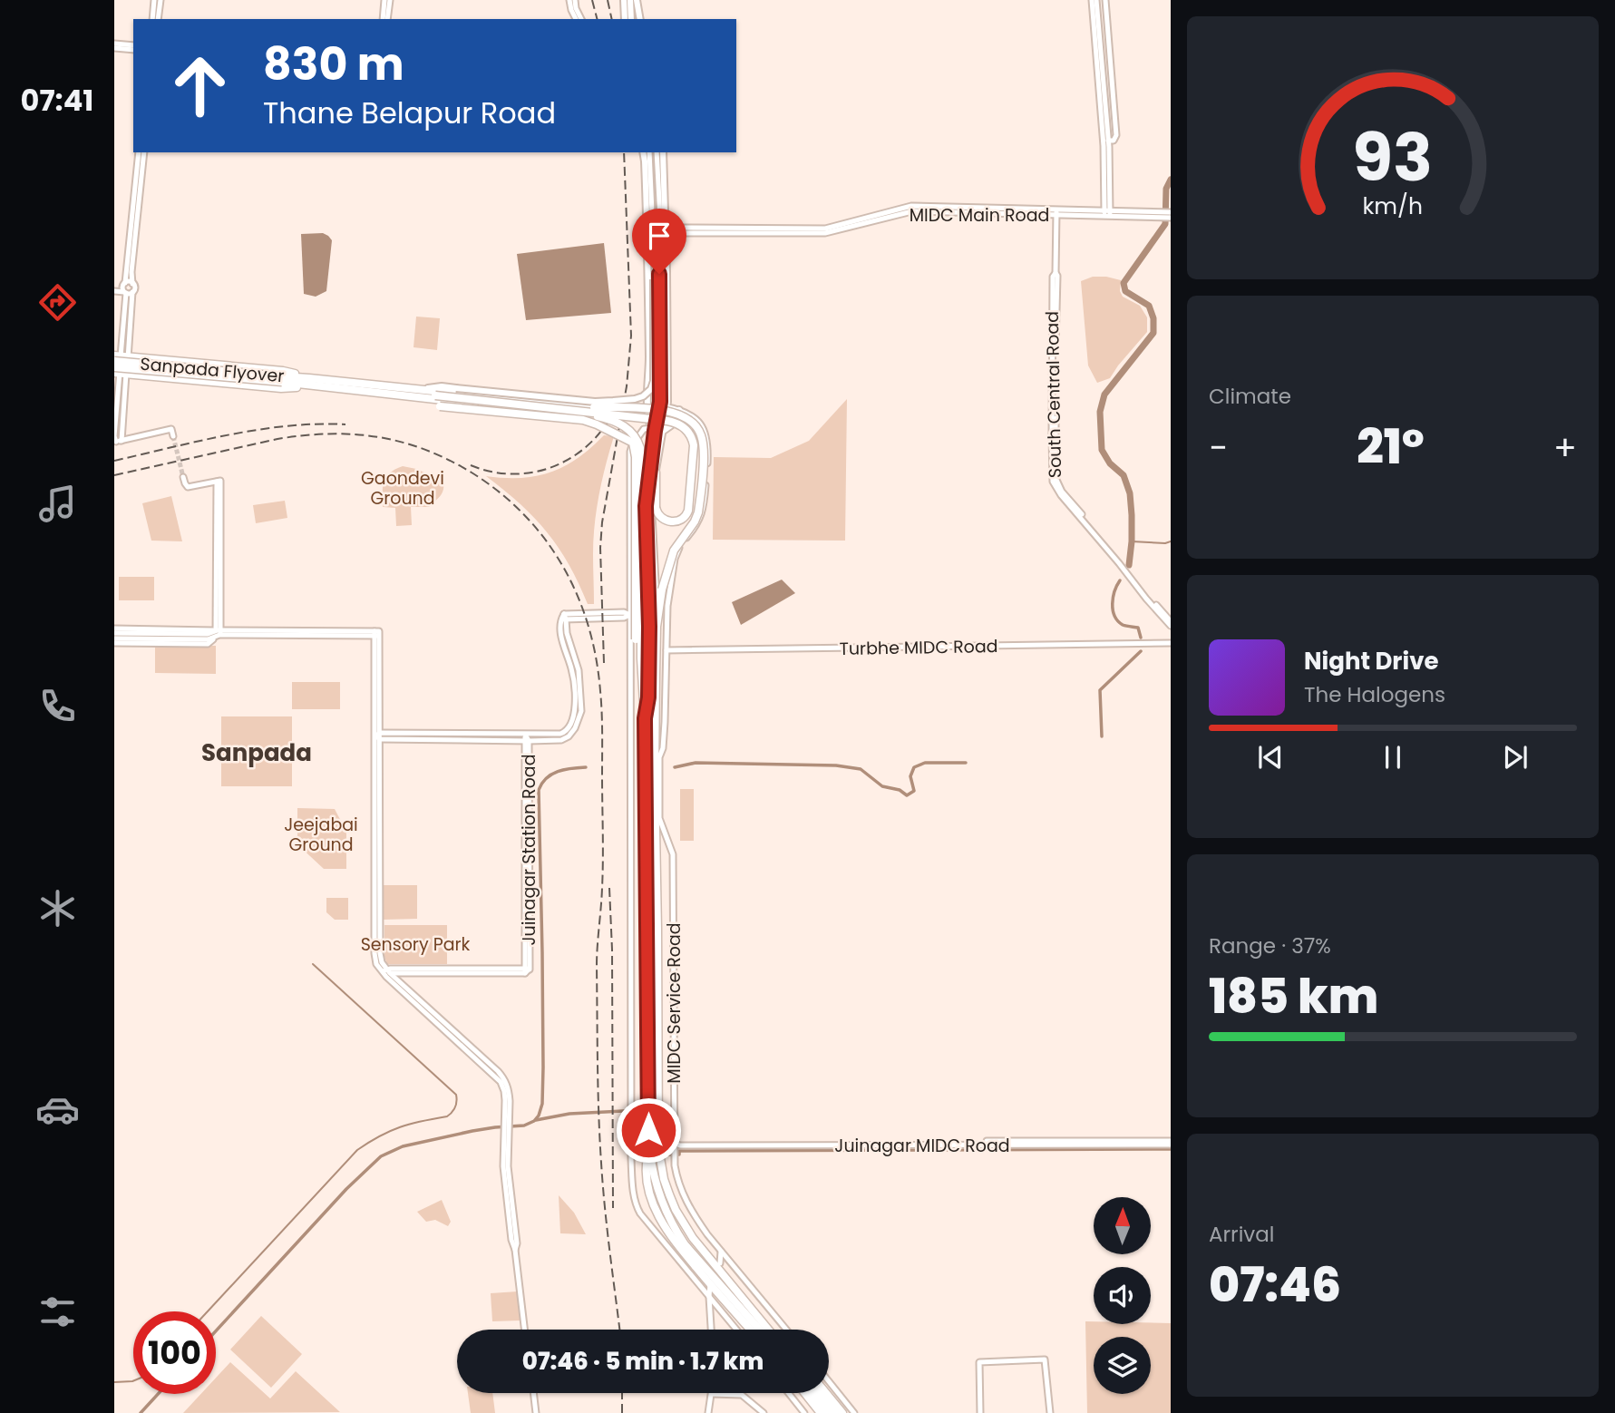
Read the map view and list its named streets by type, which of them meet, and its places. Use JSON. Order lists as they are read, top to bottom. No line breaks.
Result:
{"streets":{"highway":["Sanpada Flyover"],"street":["MIDC Main Road","South Central Road","Turbhe MIDC Road","Juinagar Station Road","MIDC Service Road","Juinagar MIDC Road"]},"crossings":[["MIDC Main Road","South Central Road"],["Turbhe MIDC Road","MIDC Service Road"],["MIDC Service Road","Juinagar MIDC Road"]],"districts":["Sanpada"],"parks":["Gaondevi Ground","Jeejabai Ground","Sensory Park"],"north":"top","page":{"tabs":"07:41","turn":["830 m","Thane Belapur Road"],"tile":["Climate",["Range · 37%","185 km"],["Arrival","07:46"]],"heat":["−","21°","+"],"song":["Night Drive","The Halogens"],"limit":"100","trip":"07:46 · 5 min · 1.7 km","gauge":["93","km/h"]}}
